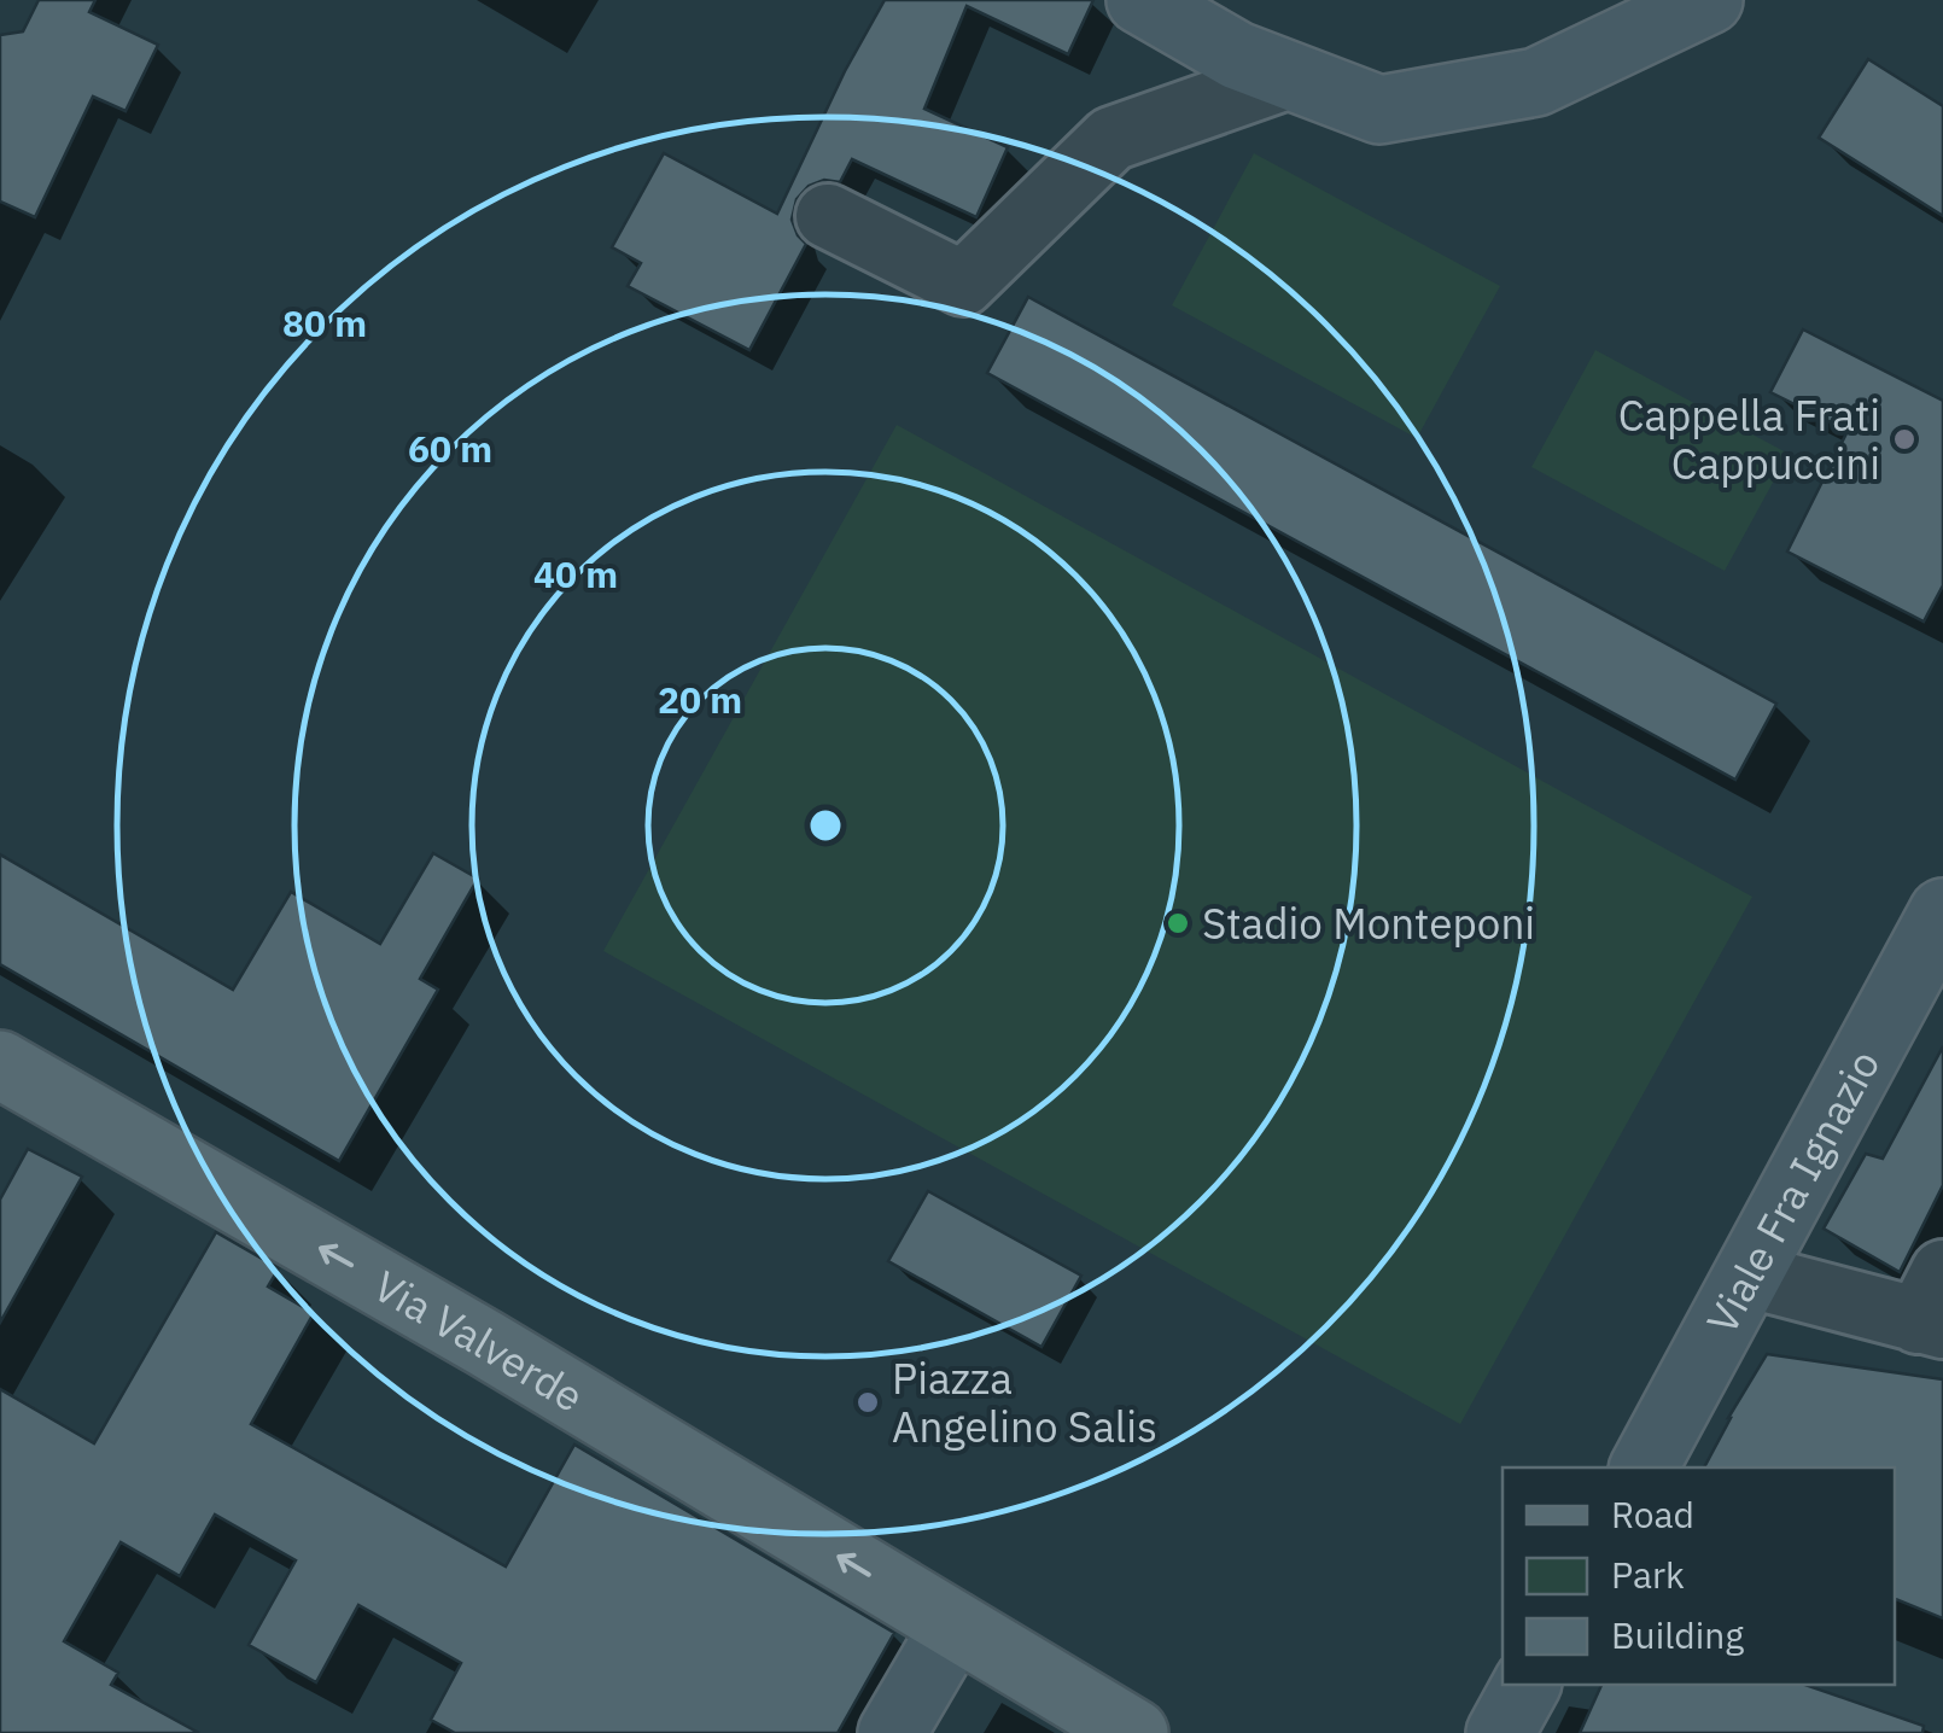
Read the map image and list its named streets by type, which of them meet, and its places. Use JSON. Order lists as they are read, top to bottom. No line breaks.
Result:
{"streets":{"main road":["Via Valverde"],"street":["Viale Fra Ignazio"]},"one_way":["Via Valverde"],"places":["Cappella Frati Cappuccini","Stadio Monteponi","Piazza Angelino Salis"],"legend":["Road","Park","Building"],"rings":["80 m","60 m","40 m","20 m"]}
